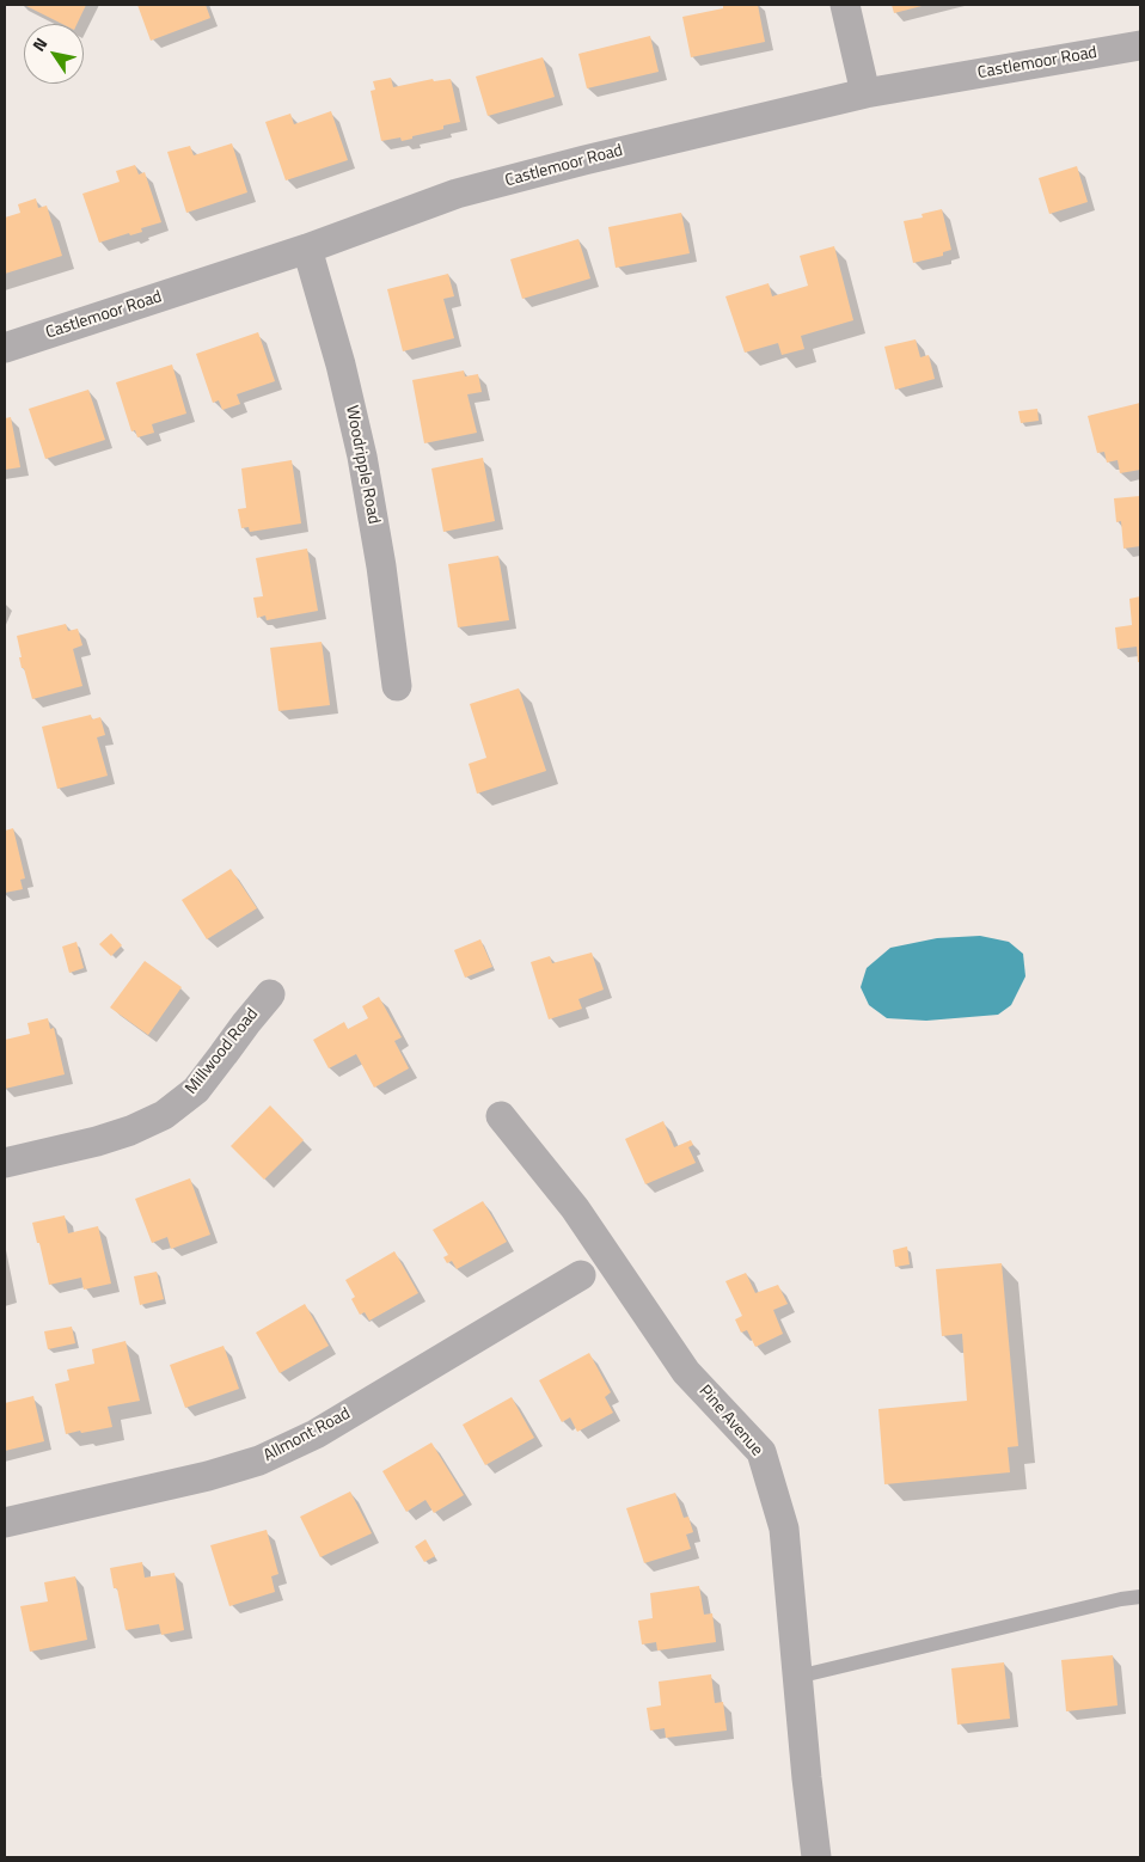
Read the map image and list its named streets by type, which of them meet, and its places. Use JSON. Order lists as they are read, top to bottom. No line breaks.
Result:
{"streets":{"street":["Castlemoor Road","Woodripple Road","Millwood Road","Pine Avenue","Allmont Road"]},"crossings":[["Castlemoor Road","Woodripple Road"]],"north":"top left"}
